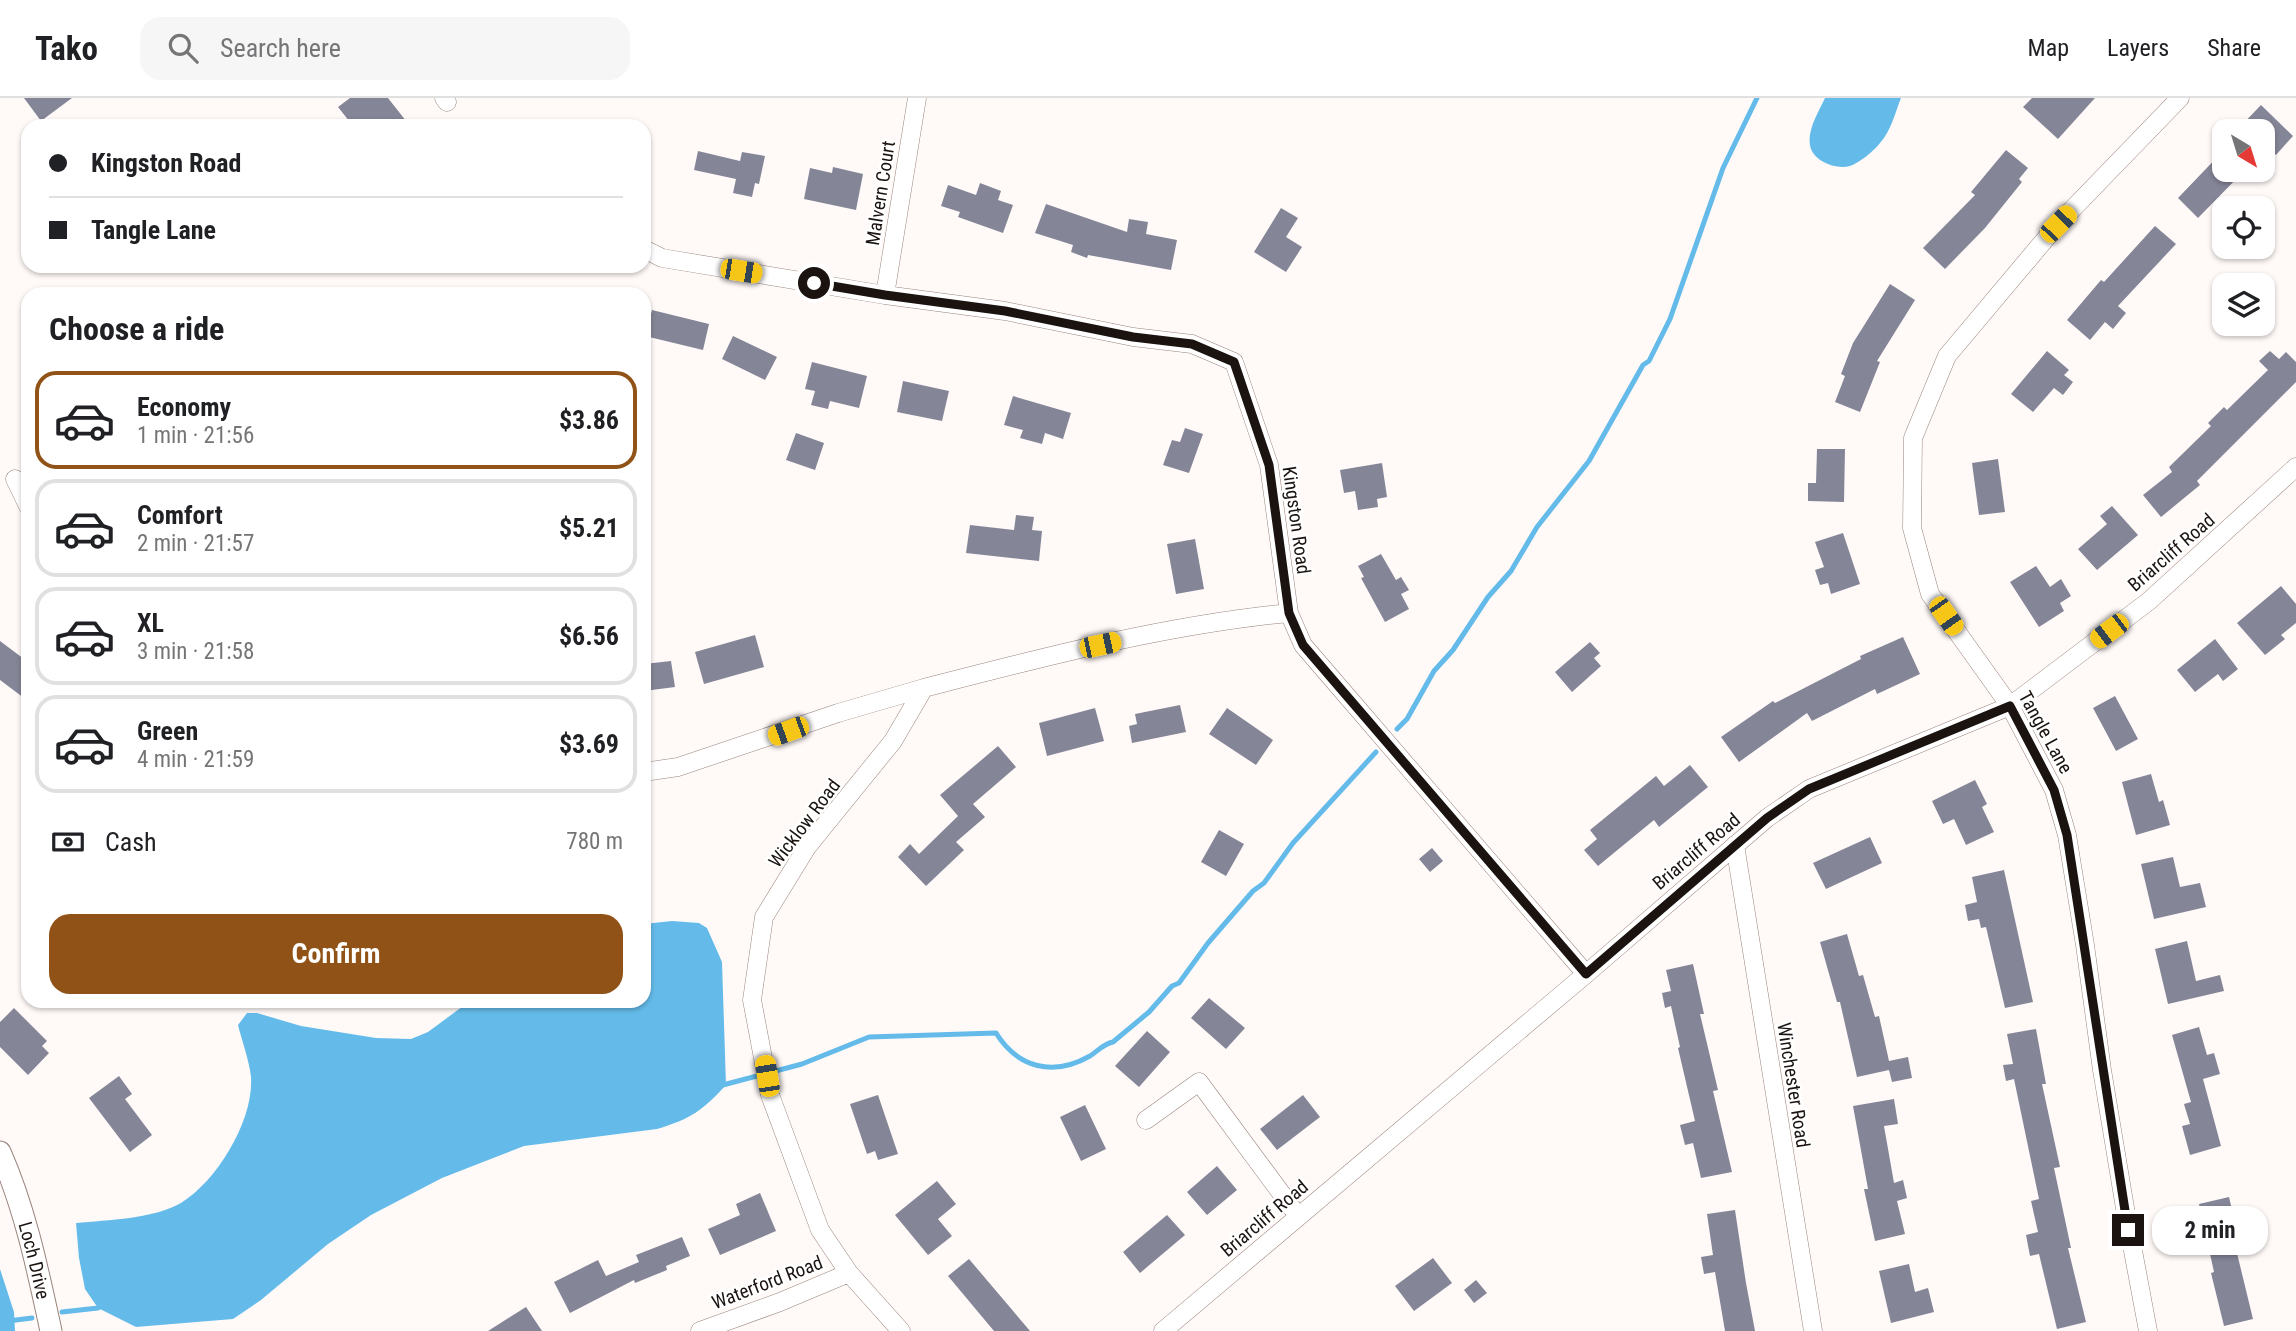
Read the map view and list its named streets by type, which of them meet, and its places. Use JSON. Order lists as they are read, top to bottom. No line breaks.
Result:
{"streets":{"street":["Malvern Court","Kingston Road","Briarcliff Road","Tangle Lane","Wicklow Road","Winchester Road","Loch Drive","Waterford Road"]},"crossings":[["Malvern Court","Kingston Road"],["Kingston Road","Briarcliff Road"],["Briarcliff Road","Tangle Lane"],["Briarcliff Road","Winchester Road"],["Wicklow Road","Waterford Road"]],"north":"bottom right","page":{"header":"Tako","search":"Search here","nav":["Map","Layers","Share"],"banner":["Kingston Road","Tangle Lane"],"heading":"Choose a ride","list":[{"name":"Economy","note":"1 min · 21:56","value":"$3.86"},{"name":"Comfort","note":"2 min · 21:57","value":"$5.21"},{"name":"XL","note":"3 min · 21:58","value":"$6.56"},{"name":"Green","note":"4 min · 21:59","value":"$3.69"}],"pay":["Cash","780 m"],"buttons":"Confirm","bubble":"2 min"}}
